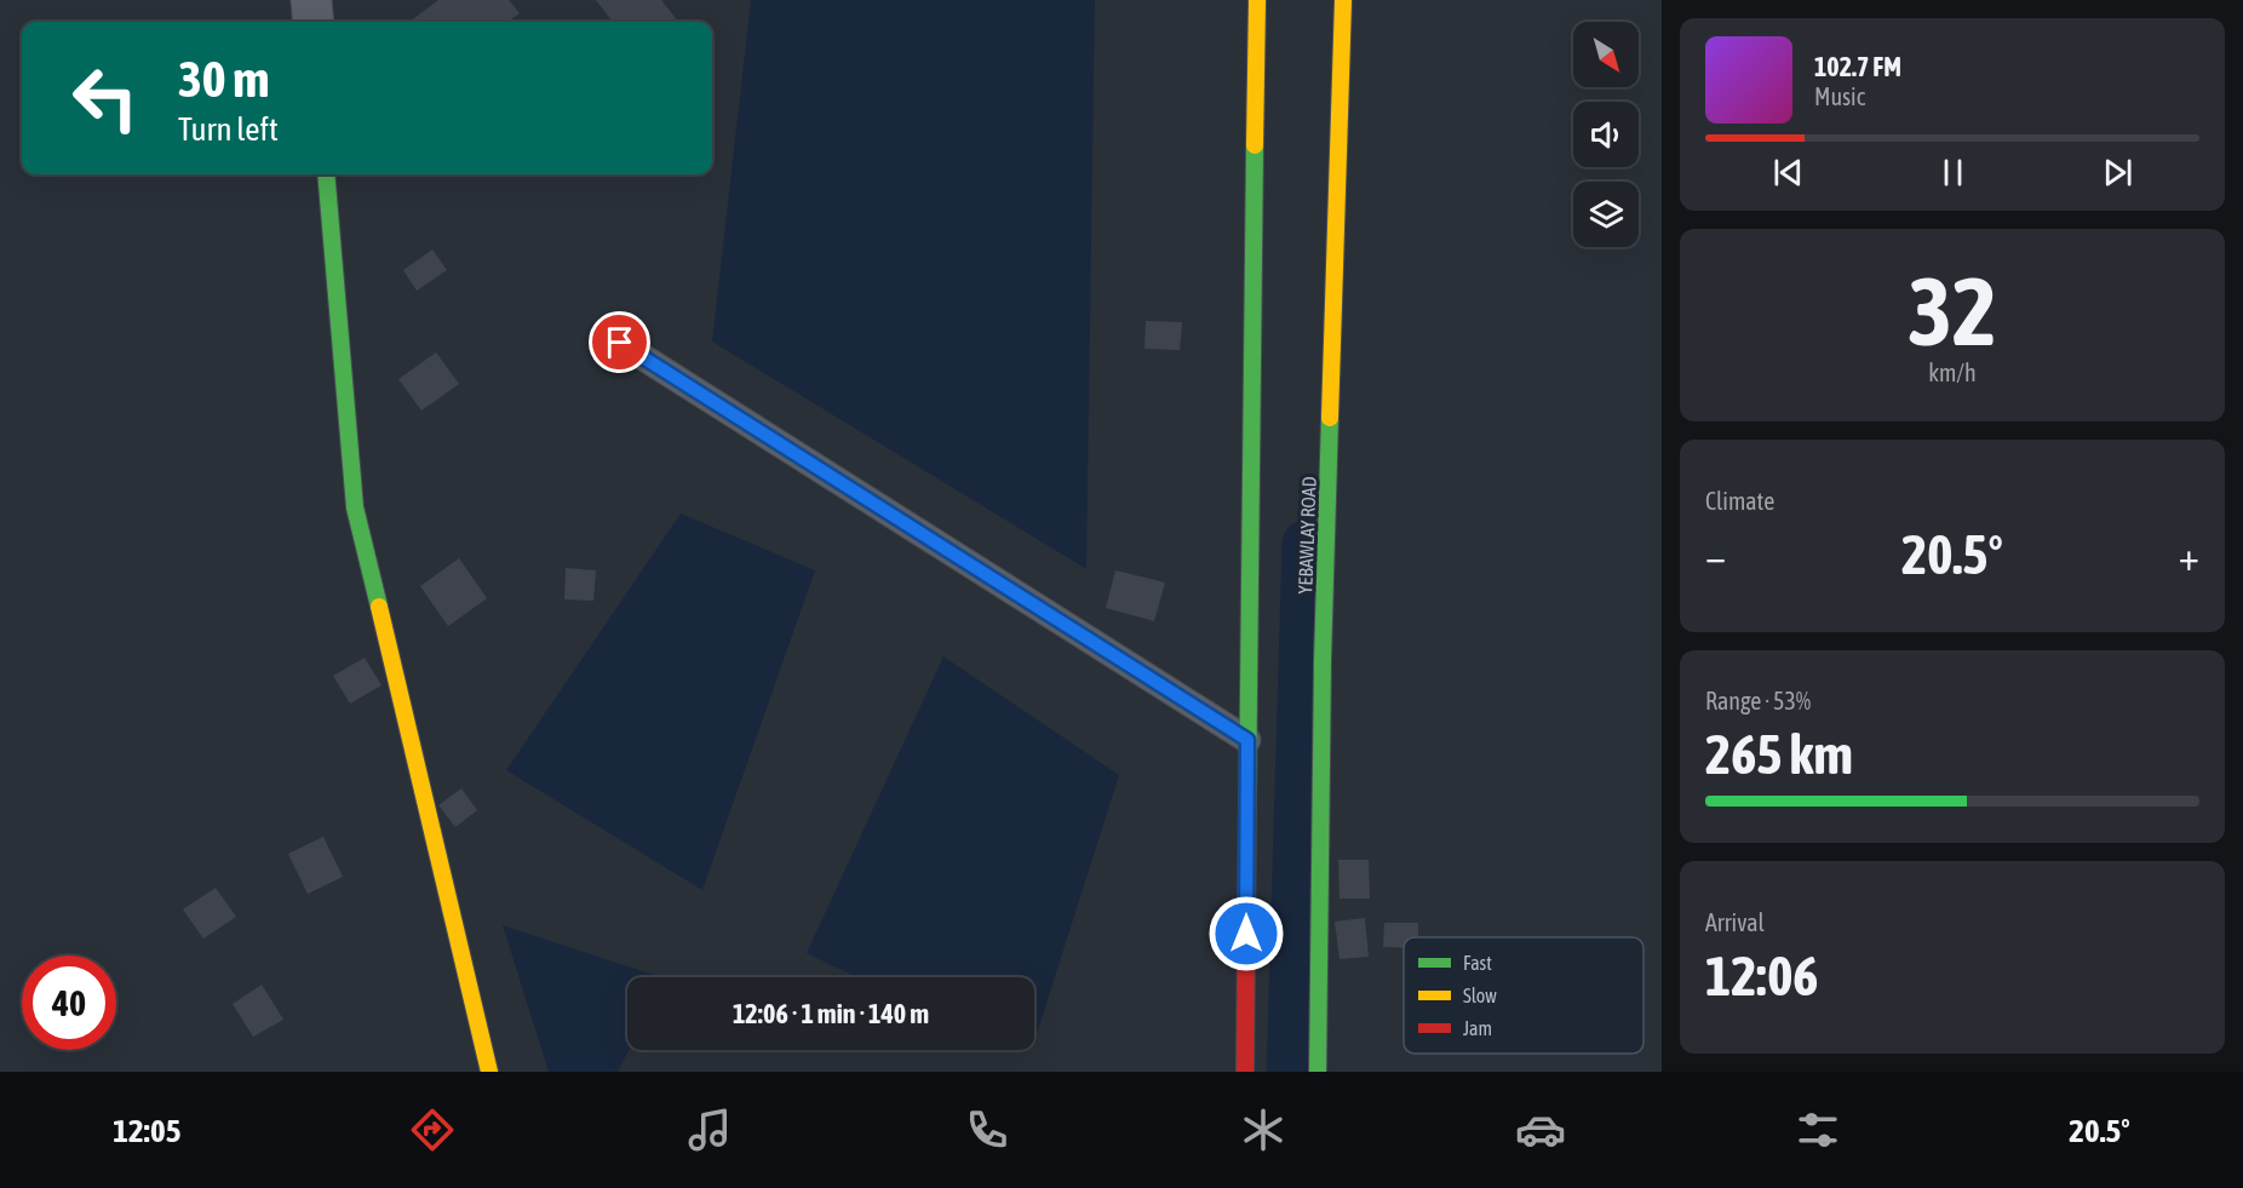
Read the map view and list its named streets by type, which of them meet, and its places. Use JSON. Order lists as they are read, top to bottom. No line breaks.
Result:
{"streets":{"street":["YEBAWLAY ROAD"]},"legend":["Fast","Slow","Jam"],"north":"bottom right","page":{"turn":["30 m","Turn left"],"song":["102.7 FM","Music"],"tile":[["32","km/h"],"Climate",["Range · 53%","265 km"],["Arrival","12:06"]],"heat":["−","20.5°","+"],"limit":"40","trip":"12:06 · 1 min · 140 m","tabs":["12:05","20.5°"]}}
